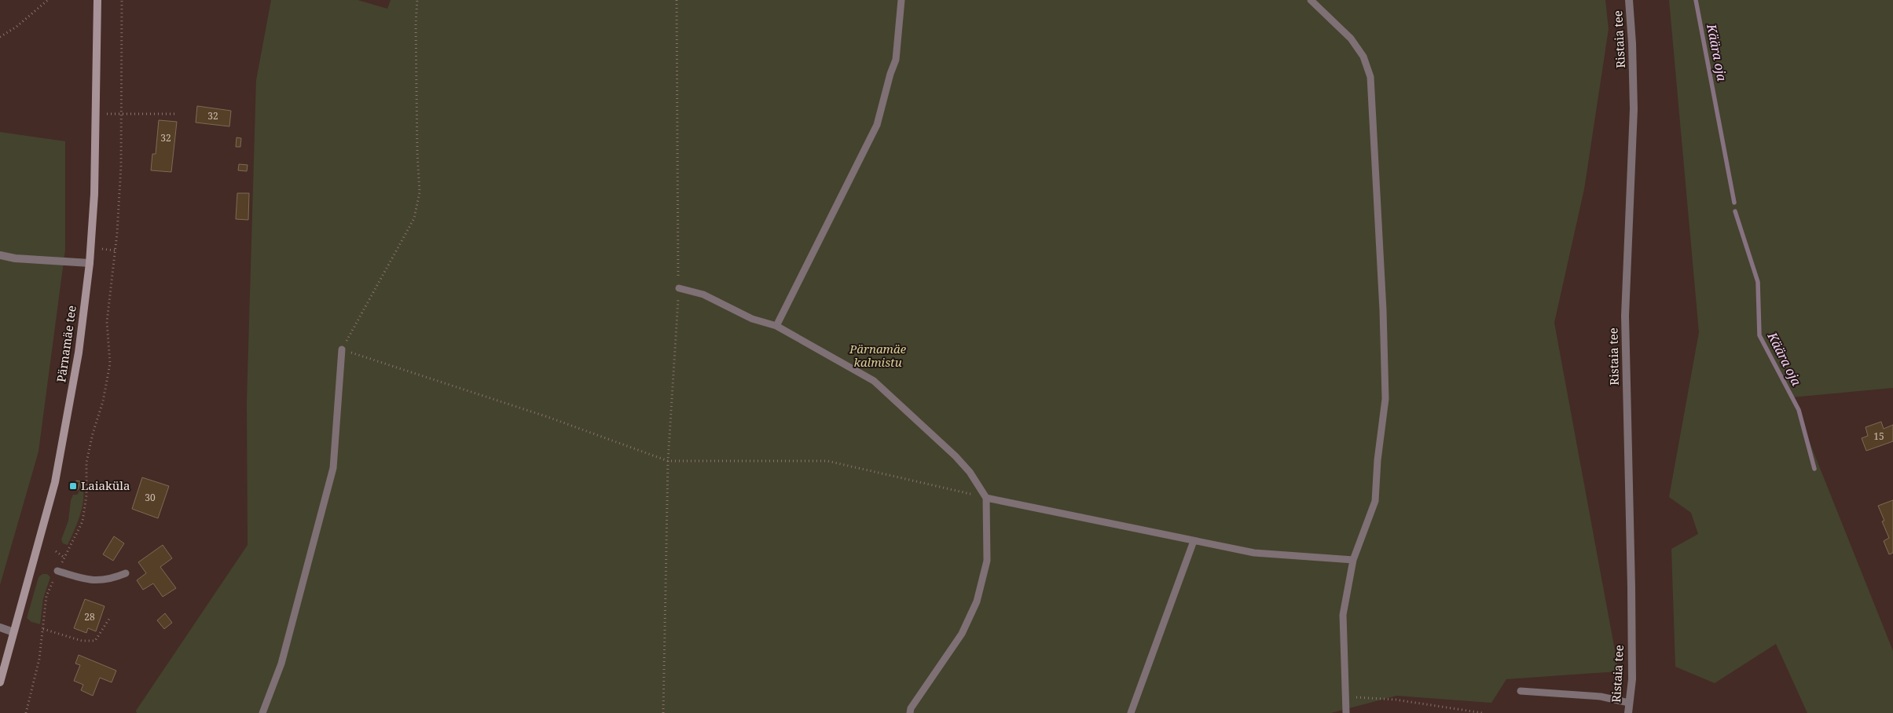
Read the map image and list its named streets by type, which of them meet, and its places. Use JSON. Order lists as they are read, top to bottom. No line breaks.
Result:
{"streets":{"main road":["Pärnamäe tee"],"street":["Ristaia tee"]},"water":["Käära oja"],"parks":["Pärnamäe kalmistu"],"places":{"transit":["Laiaküla"]},"house_numbers":["32","32","15","30","28"]}
